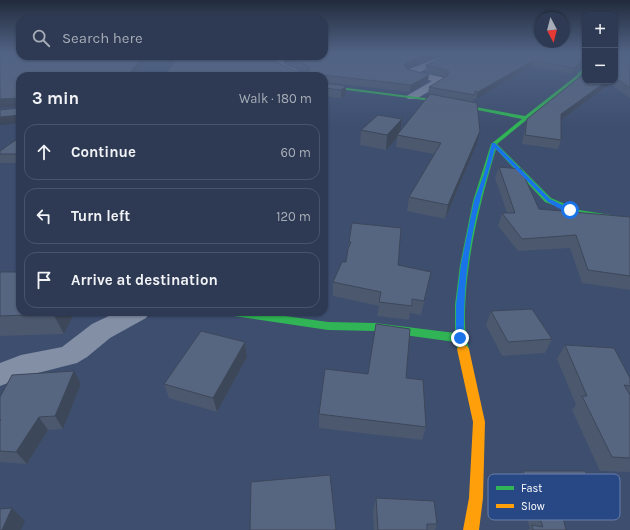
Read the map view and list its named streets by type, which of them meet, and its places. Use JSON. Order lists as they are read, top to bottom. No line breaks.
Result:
{"legend":["Fast","Slow"],"north":"bottom","page":{"map_buttons":["+","−"],"search":"Search here","heading":["3 min","Walk · 180 m"],"list":[["Continue","60 m"],["Turn left","120 m"],"Arrive at destination"]}}
